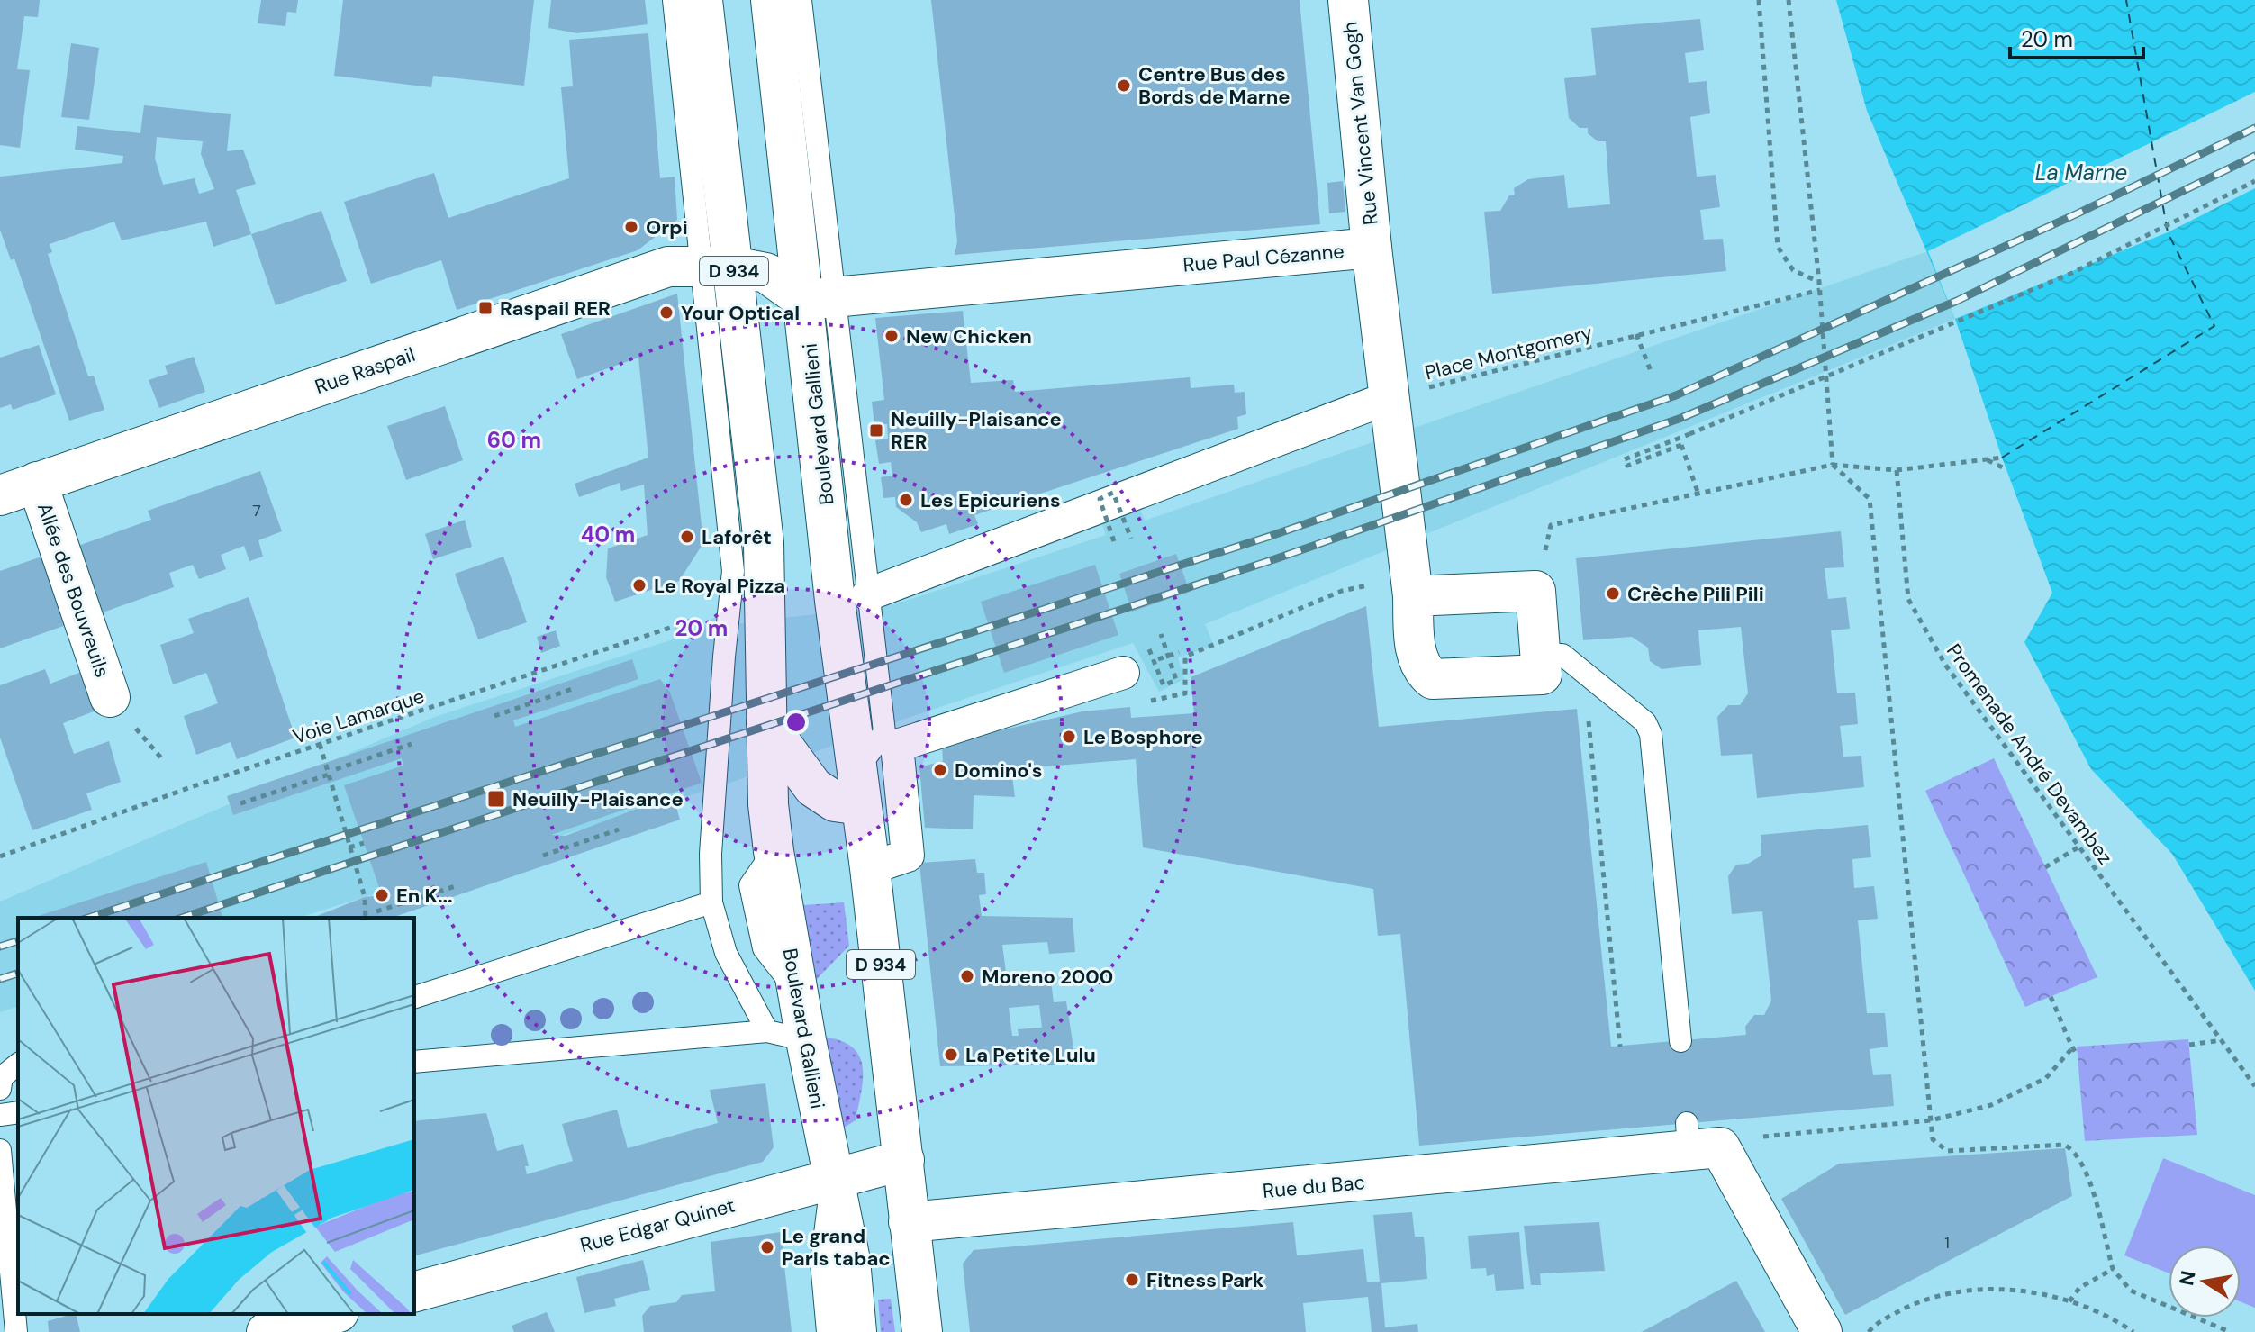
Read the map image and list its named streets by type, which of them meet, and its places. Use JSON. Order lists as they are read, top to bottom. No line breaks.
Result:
{"streets":{"street":["Rue Vincent Van Gogh","Rue Paul Cézanne","D 934","Rue Raspail","Boulevard Gallieni","Allée des Bouvreuils","Rue du Bac","Rue Edgar Quinet"],"path":["Place Montgomery","Voie Lamarque","Promenade André Devambez"]},"crossings":[["Rue Vincent Van Gogh","Rue Paul Cézanne"],["Rue Paul Cézanne","Place Montgomery"],["Rue Paul Cézanne","Rue Raspail"],["Rue Paul Cézanne","Boulevard Gallieni"],["Rue Raspail","Boulevard Gallieni"],["Rue Raspail","Allée des Bouvreuils"],["Boulevard Gallieni","Rue du Bac"],["Boulevard Gallieni","Rue Edgar Quinet"]],"water":["La Marne"],"places":{"other":["Centre Bus des Bords de Marne","Orpi","Your Optical","New Chicken","Les Epicuriens","Laforêt","Le Royal Pizza","Crèche Pili Pili","Le Bosphore","Domino's","En K...","Moreno 2000","La Petite Lulu","Le grand Paris tabac","Fitness Park"],"transit":["Raspail RER","Neuilly-Plaisance RER","Neuilly-Plaisance"]},"house_numbers":["7","1"],"scale_bar":"20 m","north":"left","rings":["60 m","40 m","20 m"]}
